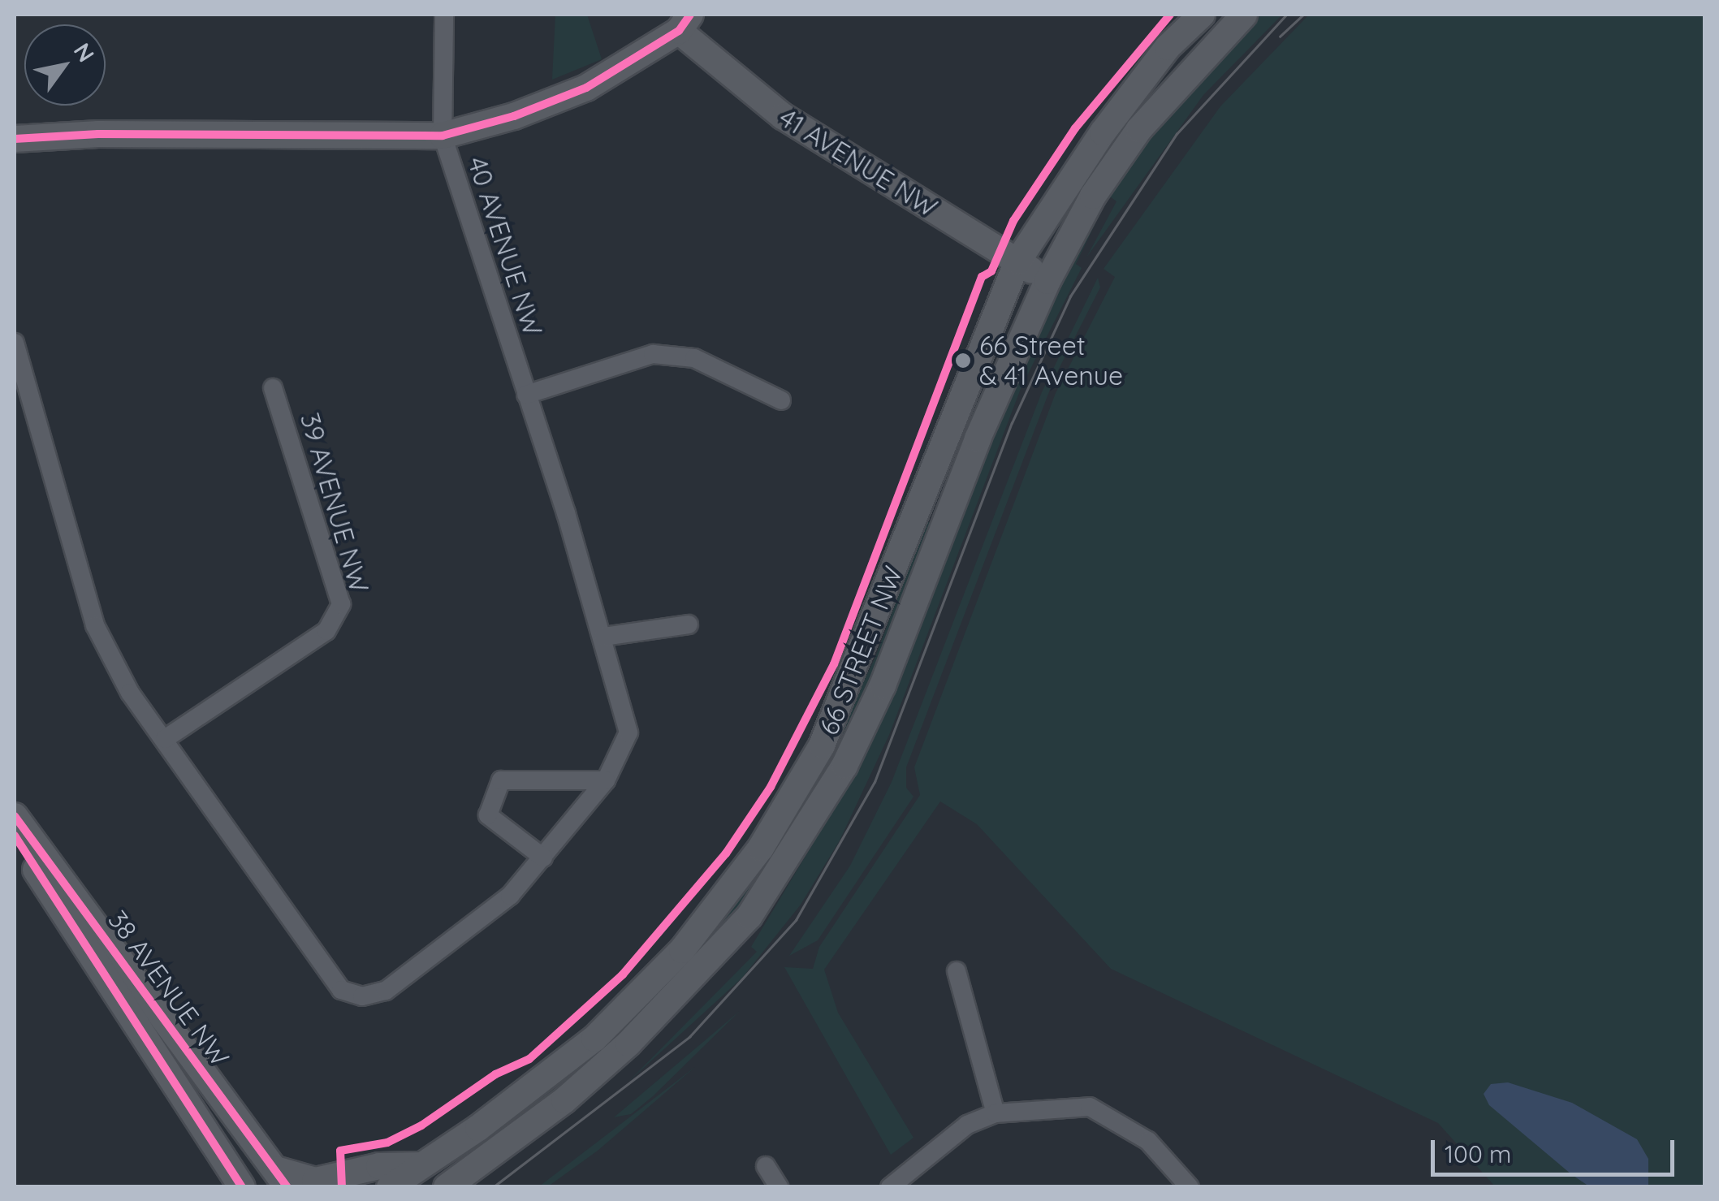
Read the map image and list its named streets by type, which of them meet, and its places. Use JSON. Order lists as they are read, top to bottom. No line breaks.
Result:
{"streets":{"main road":["41 AVENUE NW","66 STREET NW","38 AVENUE NW"],"street":["40 AVENUE NW","39 AVENUE NW"]},"crossings":[["41 AVENUE NW","66 STREET NW"],["40 AVENUE NW","39 AVENUE NW"]],"places":["66 Street & 41 Avenue"],"scale_bar":"100 m","north":"top right"}
